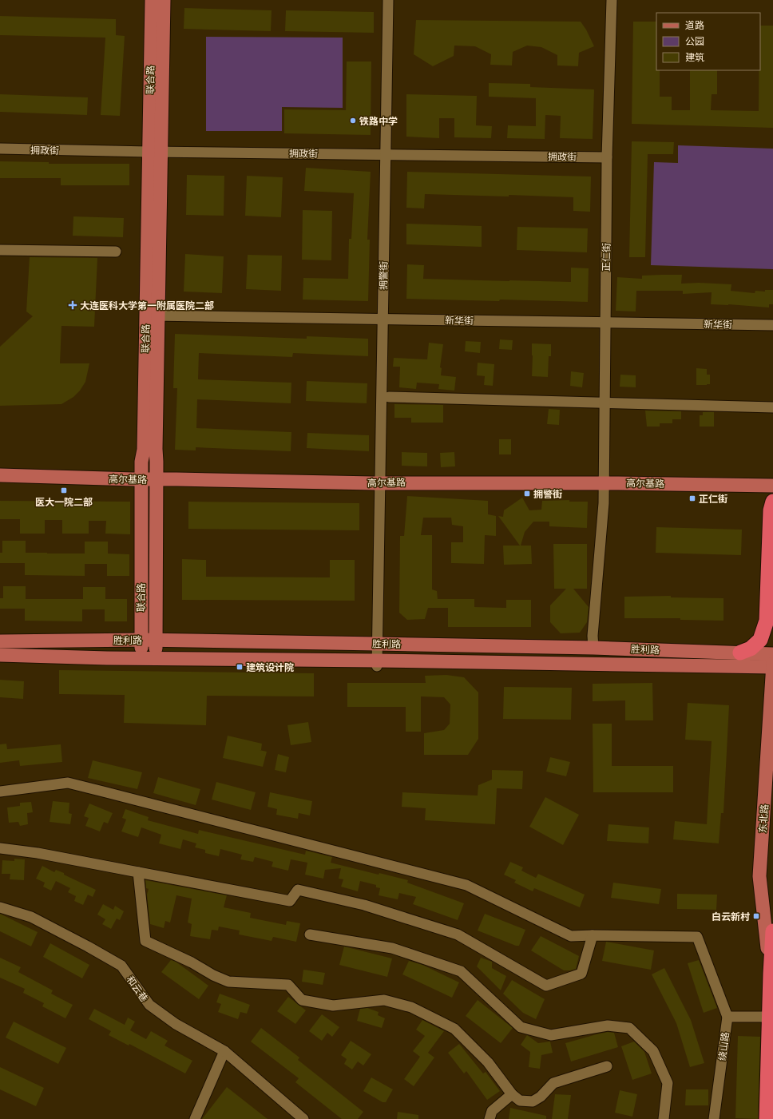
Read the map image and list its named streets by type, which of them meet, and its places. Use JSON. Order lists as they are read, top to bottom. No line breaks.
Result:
{"streets":{"highway":["东北路"],"main road":["联合路","高尔基路","胜利路"],"street":["拥政街","正仁街","拥警街","新华街","和云巷","绕山路"]},"crossings":[["联合路","拥政街"],["联合路","新华街"],["联合路","高尔基路"],["联合路","胜利路"],["拥政街","正仁街"],["拥政街","拥警街"],["正仁街","新华街"],["正仁街","高尔基路"],["正仁街","胜利路"],["拥警街","新华街"],["拥警街","高尔基路"],["拥警街","胜利路"],["胜利路","东北路"]],"places":{"other":["铁路中学"],"health":["大连医科大学第一附属医院二部"],"transit":["医大一院二部","拥警街","正仁街","建筑设计院","白云新村"]},"legend":["道路","公园","建筑"]}
